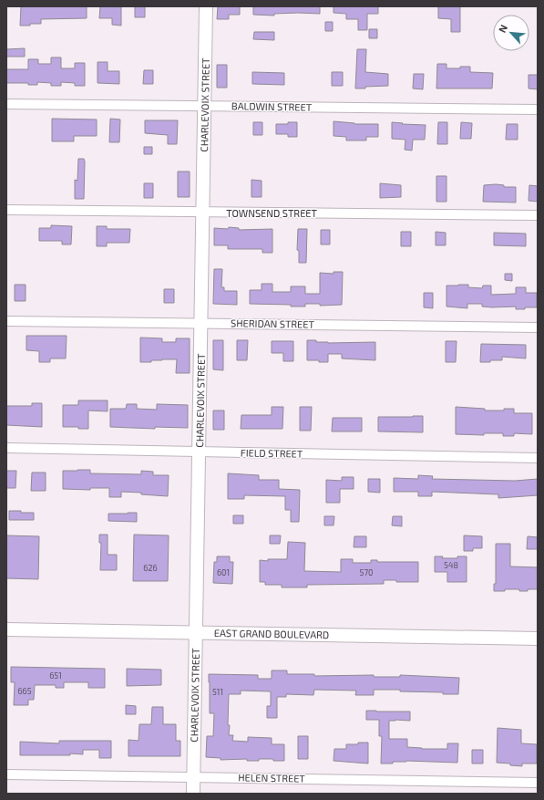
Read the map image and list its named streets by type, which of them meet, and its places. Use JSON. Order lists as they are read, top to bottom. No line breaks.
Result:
{"streets":{"street":["CHARLEVOIX STREET","BALDWIN STREET","TOWNSEND STREET","SHERIDAN STREET","FIELD STREET","EAST GRAND BOULEVARD","HELEN STREET"]},"crossings":[["CHARLEVOIX STREET","BALDWIN STREET"],["CHARLEVOIX STREET","TOWNSEND STREET"],["CHARLEVOIX STREET","SHERIDAN STREET"],["CHARLEVOIX STREET","FIELD STREET"],["CHARLEVOIX STREET","EAST GRAND BOULEVARD"],["CHARLEVOIX STREET","HELEN STREET"]],"house_numbers":["548","626","601","570","651","665","511"],"north":"top left"}
